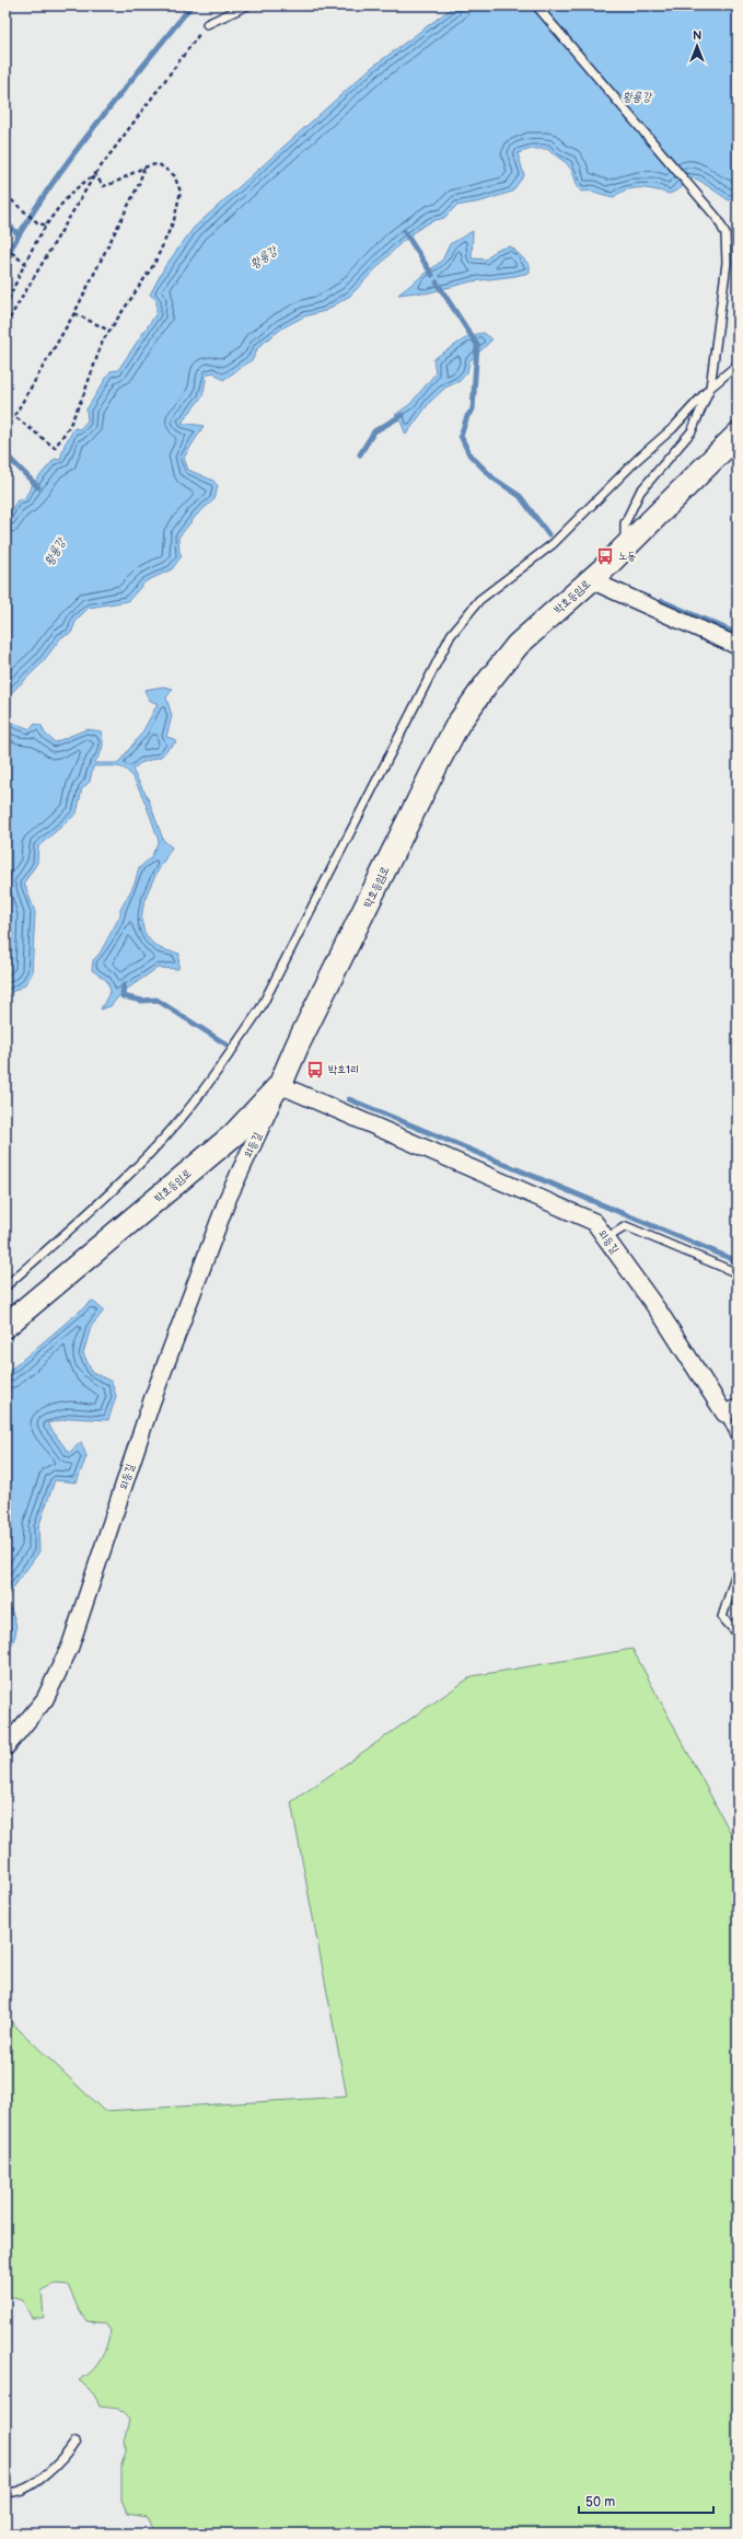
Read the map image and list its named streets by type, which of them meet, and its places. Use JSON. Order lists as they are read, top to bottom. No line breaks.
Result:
{"streets":{"street":["박호등임로","외등길"]},"crossings":[["박호등임로","외등길"]],"water":["황룡강"],"places":{"bus stop":["노동","박호1리"]},"scale_bar":"50 m","north":"top"}
